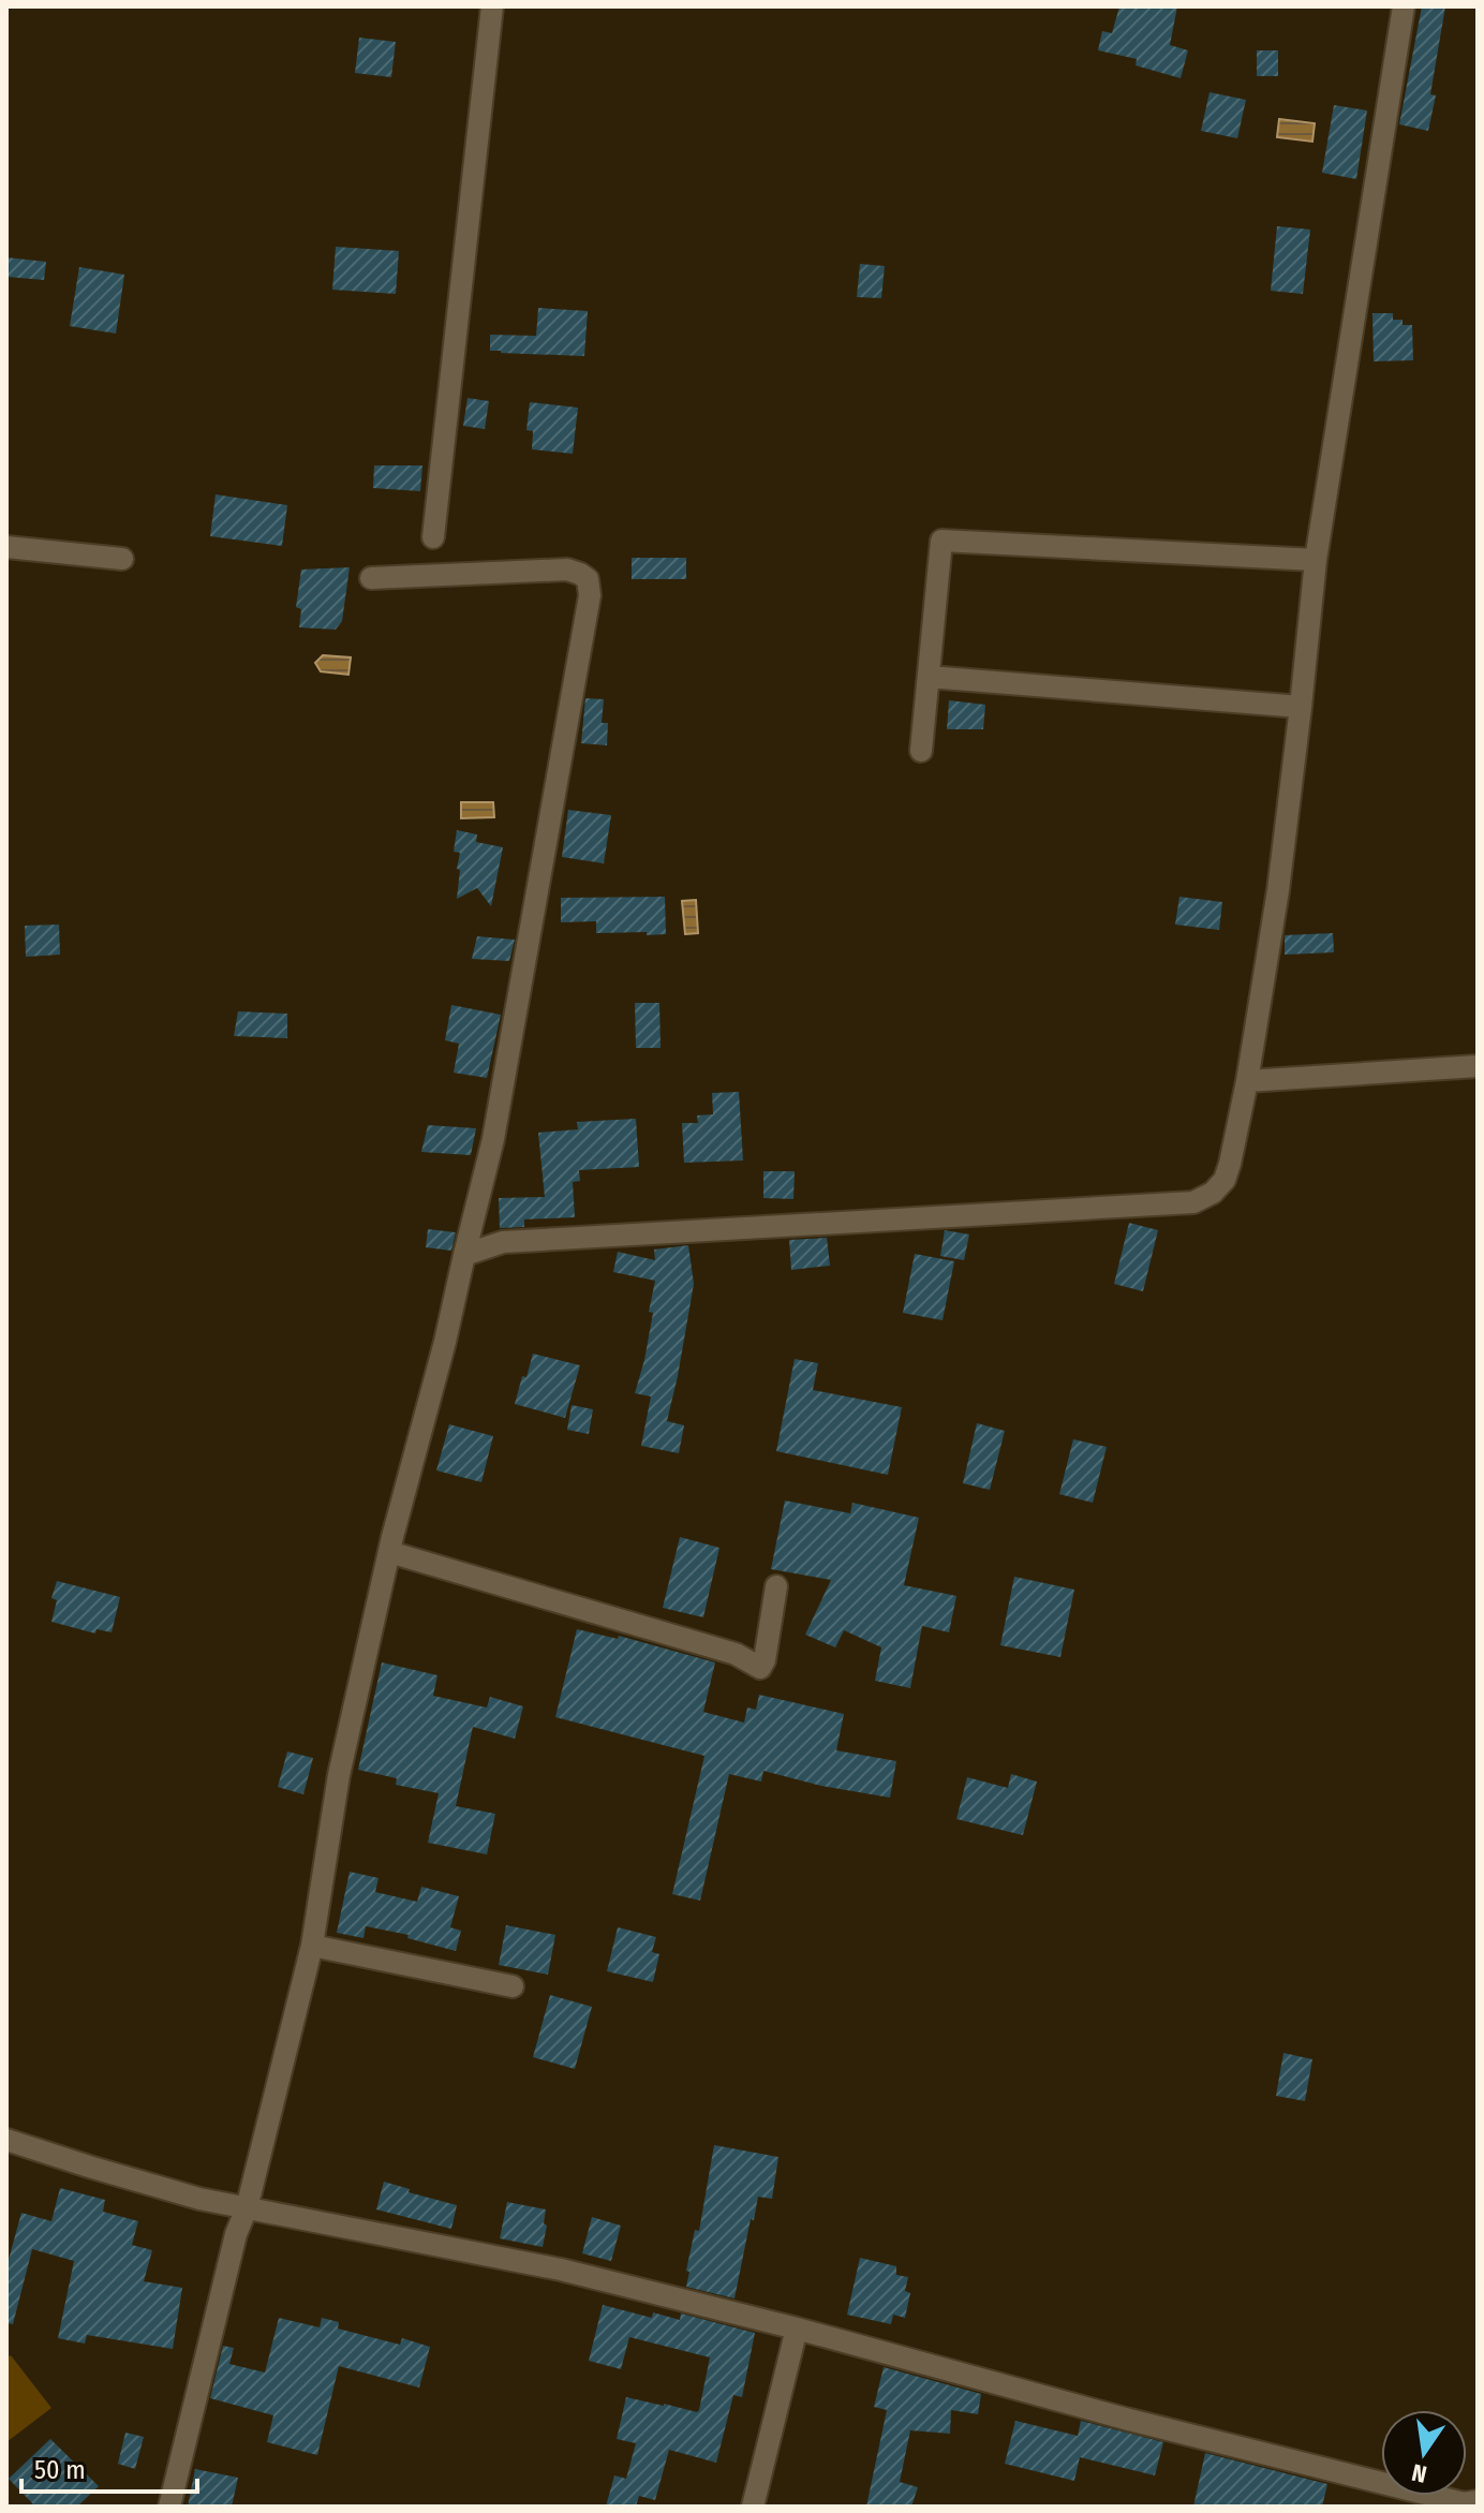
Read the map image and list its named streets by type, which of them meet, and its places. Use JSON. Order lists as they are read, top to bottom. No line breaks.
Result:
{"scale_bar":"50 m","north":"bottom"}
